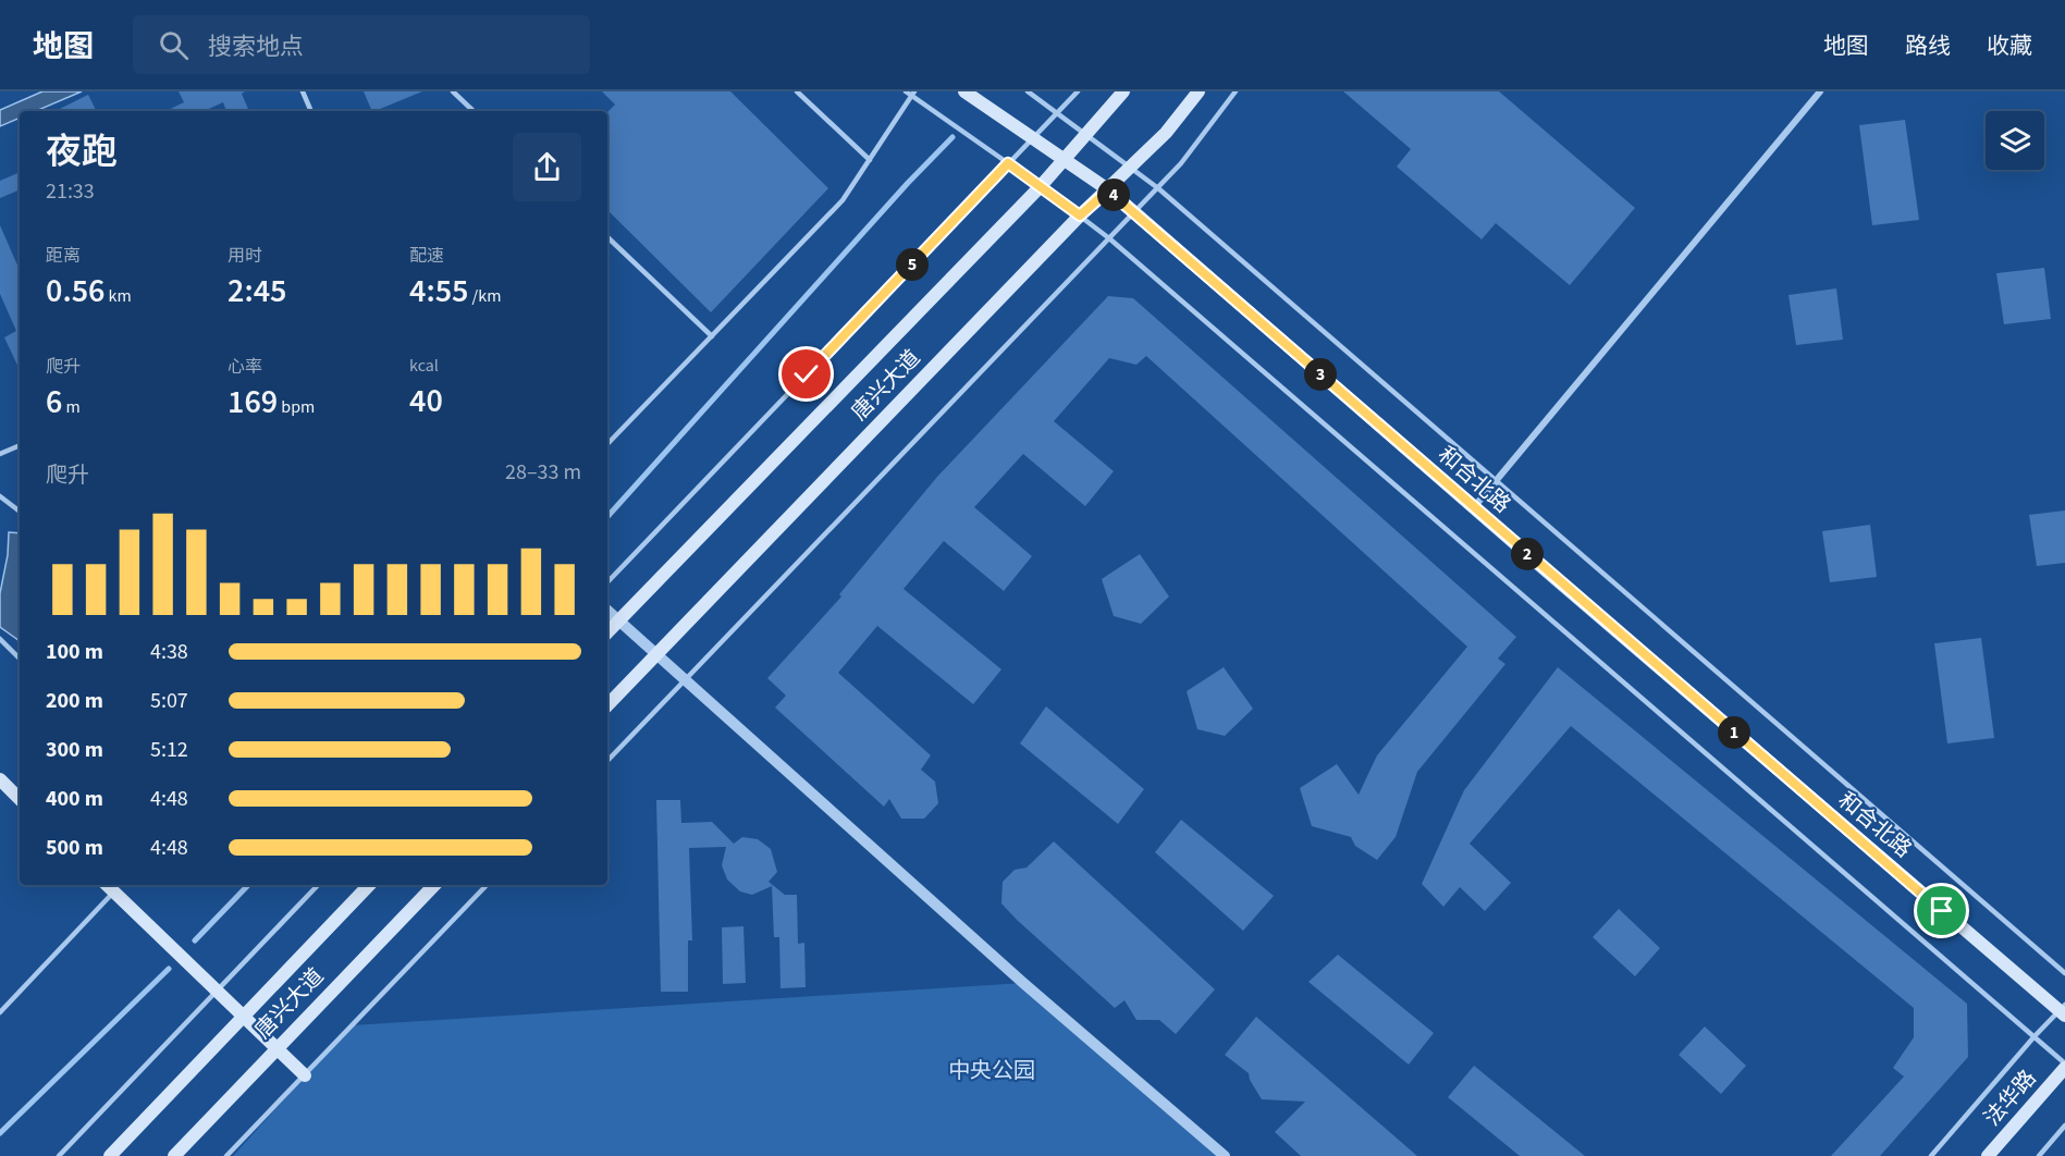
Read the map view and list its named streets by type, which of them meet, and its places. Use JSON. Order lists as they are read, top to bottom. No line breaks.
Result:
{"streets":{"main road":["唐兴大道","和合北路","法华路"]},"crossings":[["唐兴大道","和合北路"]],"parks":["中央公园"],"page":{"header":"地图","search":"搜索地点","nav":["地图","路线","收藏"],"heading":["夜跑","21:33"],"pins":["4","5","3","2","1"],"stats":[["距离","0.56 km"],["用时","2:45"],["配速","4:55 /km"],["爬升","6 m"],["心率","169 bpm"],["kcal","40"]],"chart":["爬升","28–33 m"],"list":[{"name":"100 m","note":"4:38"},{"name":"200 m","note":"5:07"},{"name":"300 m","note":"5:12"},{"name":"400 m","note":"4:48"},{"name":"500 m","note":"4:48"}]}}
